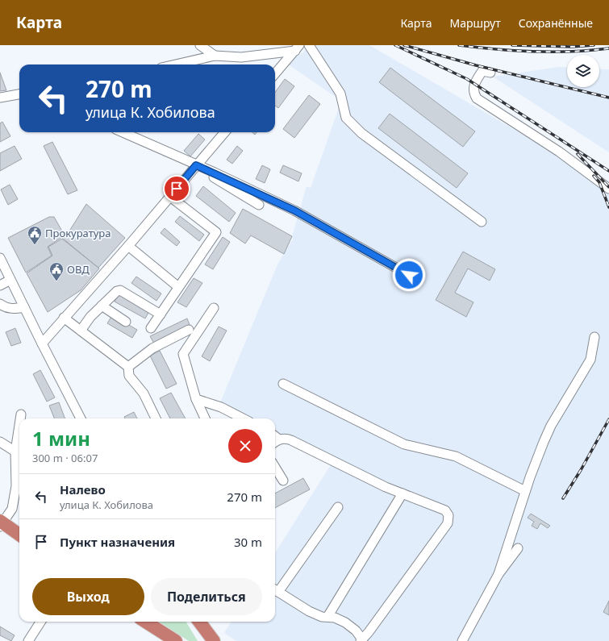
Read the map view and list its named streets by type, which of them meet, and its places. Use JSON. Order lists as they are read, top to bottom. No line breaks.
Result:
{"places":{"public building":["Прокуратура","ОВД"]},"page":{"header":"Карта","nav":["Карта","Маршрут","Сохранённые"],"turn":["270 m","улица К. Хобилова"],"heading":["1 мин","300 m · 06:07"],"list":[{"name":"Налево","note":"улица К. Хобилова","value":"270 m"},{"name":"Пункт назначения","value":"30 m"}],"buttons":["Выход","Поделиться"]}}
